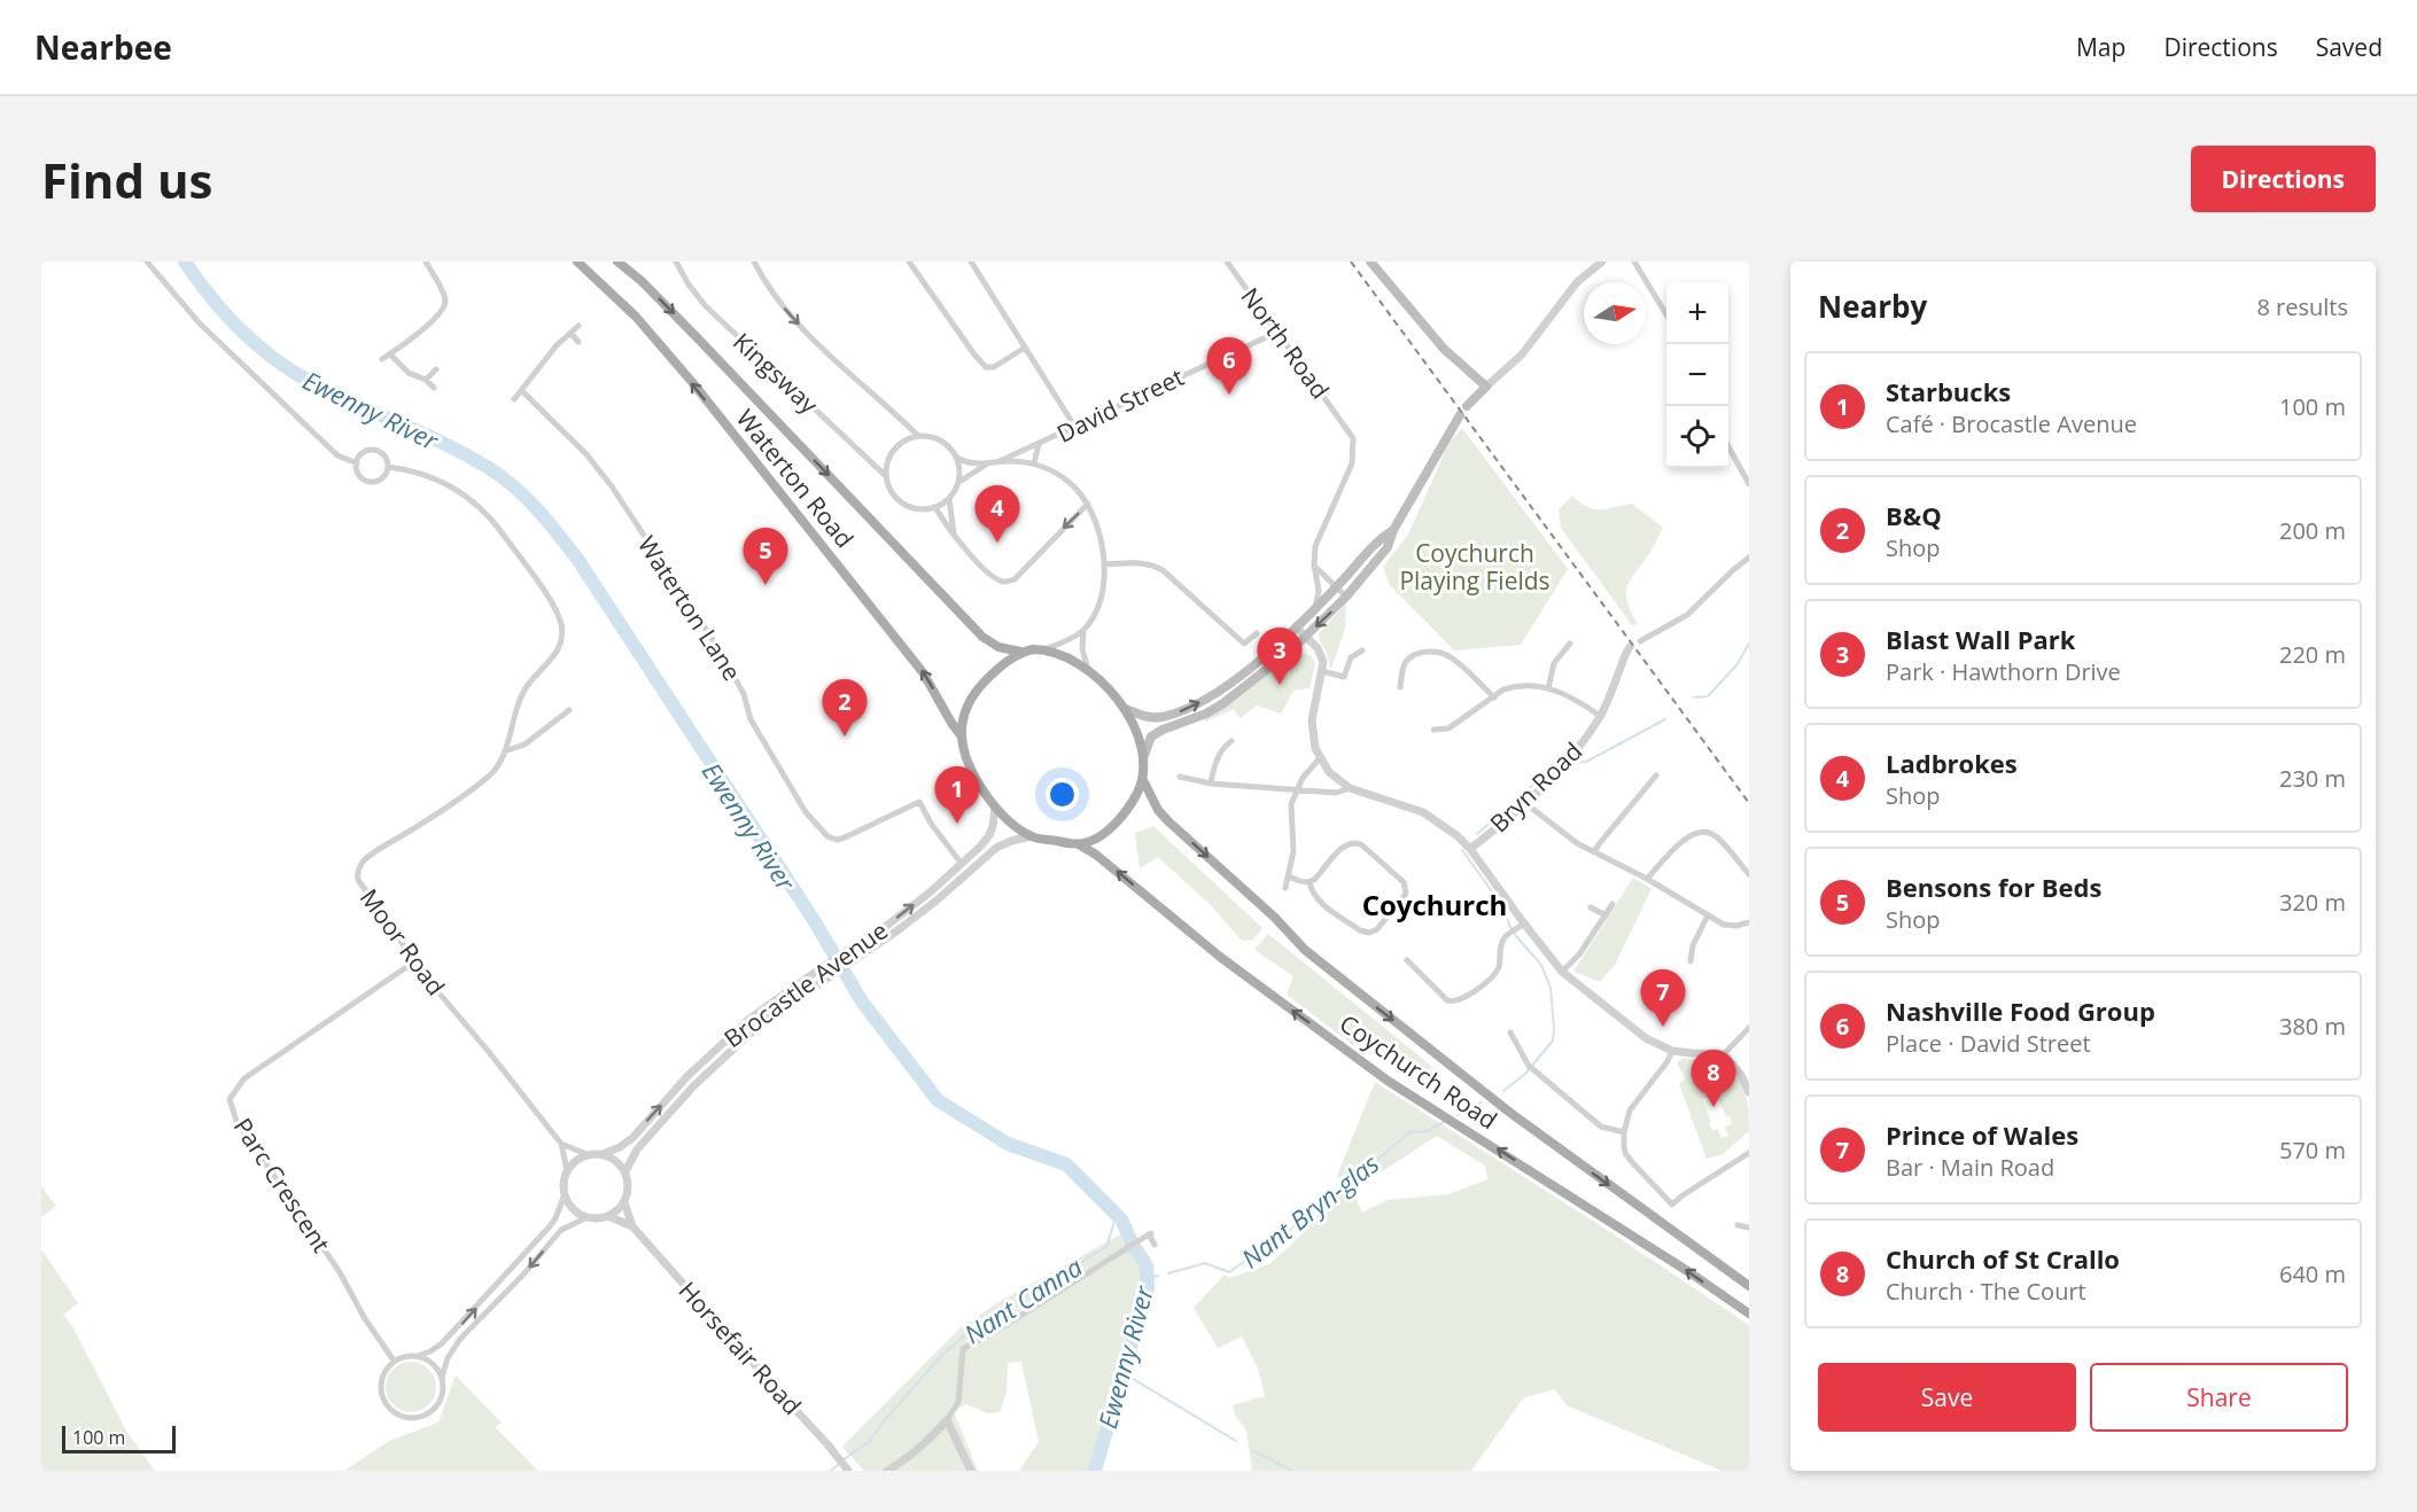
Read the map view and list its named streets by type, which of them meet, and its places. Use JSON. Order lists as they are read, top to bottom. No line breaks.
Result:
{"streets":{"main road":["Waterton Road","Coychurch Road"],"street":["North Road","Kingsway","David Street","Waterton Lane","Bryn Road","Moor Road","Brocastle Avenue","Parc Crescent","Horsefair Road"]},"crossings":[["North Road","David Street"],["Waterton Road","Brocastle Avenue"],["Waterton Road","Coychurch Road"],["Waterton Lane","Brocastle Avenue"],["Moor Road","Brocastle Avenue"],["Moor Road","Parc Crescent"],["Moor Road","Horsefair Road"],["Brocastle Avenue","Coychurch Road"],["Brocastle Avenue","Horsefair Road"]],"districts":["Coychurch"],"water":["Ewenny River","Nant Bryn-glas","Nant Canna"],"parks":["Coychurch Playing Fields"],"scale_bar":"100 m","north":"right","page":{"header":"Nearbee","nav":["Map","Directions","Saved"],"buttons":["Directions",["Save","Share"]],"title":"Find us","heading":["Nearby","8 results"],"map_buttons":["+","−"],"pins":["6","4","5","3","2","1","7","8"],"list":[{"mark":"1","name":"Starbucks","note":"Café · Brocastle Avenue","value":"100 m"},{"mark":"2","name":"B&Q","note":"Shop","value":"200 m"},{"mark":"3","name":"Blast Wall Park","note":"Park · Hawthorn Drive","value":"220 m"},{"mark":"4","name":"Ladbrokes","note":"Shop","value":"230 m"},{"mark":"5","name":"Bensons for Beds","note":"Shop","value":"320 m"},{"mark":"6","name":"Nashville Food Group","note":"Place · David Street","value":"380 m"},{"mark":"7","name":"Prince of Wales","note":"Bar · Main Road","value":"570 m"},{"mark":"8","name":"Church of St Crallo","note":"Church · The Court","value":"640 m"}],"scale":"100 m"}}
